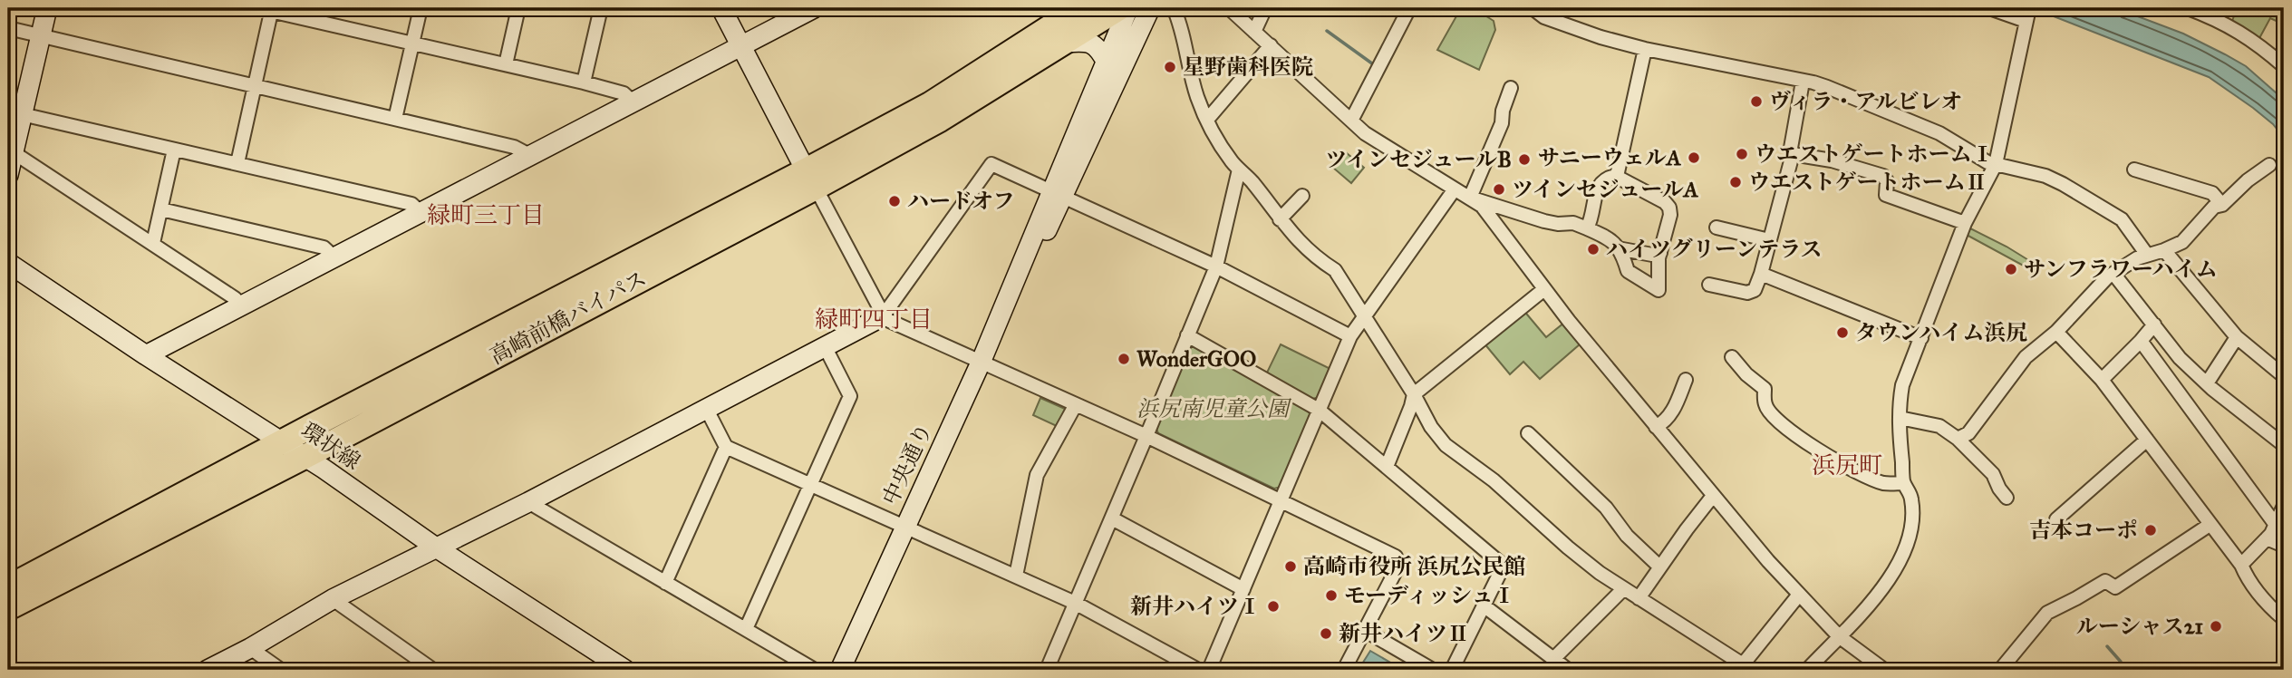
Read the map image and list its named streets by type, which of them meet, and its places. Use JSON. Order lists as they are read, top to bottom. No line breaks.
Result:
{"streets":{"highway":["高崎前橋バイパス"],"street":["環状線","中央通り"]},"crossings":[["高崎前橋バイパス","環状線"]],"districts":["緑町三丁目","緑町四丁目","浜尻町"],"parks":["浜尻南児童公園"],"places":["星野歯科医院","ヴィラ・アルビレオ","ウエストゲートホームⅠ","サニーウェルA","ツインセジュールB","ウエストゲートホームⅡ","ツインセジュールA","ハードオフ","ハイツグリーンテラス","サンフラワーハイム","タウンハイム浜尻","WonderGOO","吉本コーポ","高崎市役所 浜尻公民館","モーディッシュⅠ","新井ハイツⅠ","ルーシャス21","新井ハイツⅡ"]}
